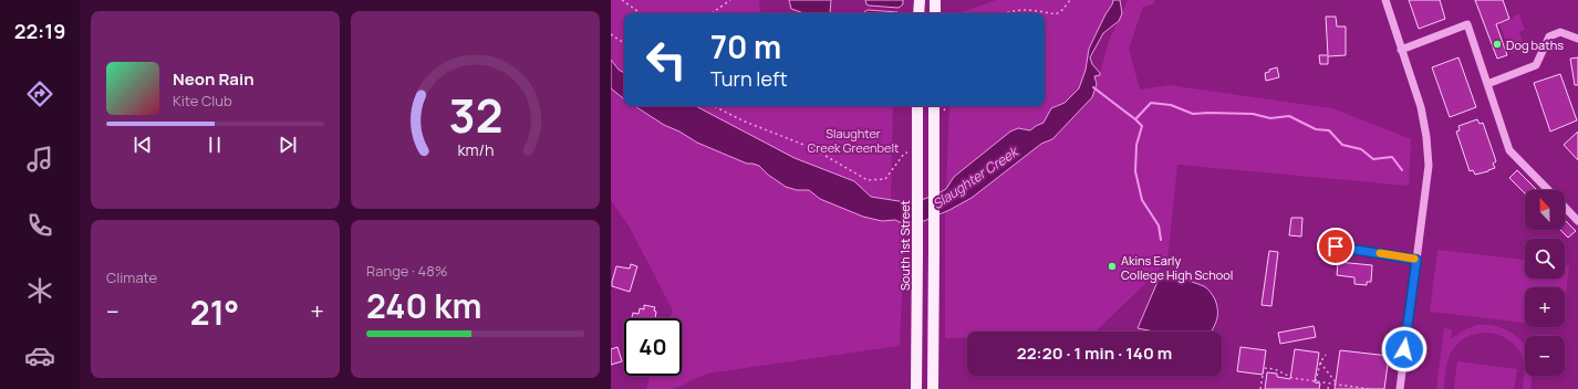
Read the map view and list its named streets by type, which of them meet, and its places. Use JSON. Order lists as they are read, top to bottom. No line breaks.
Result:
{"streets":{"main road":["South 1st Street"]},"water":["Slaughter Creek"],"parks":["Slaughter Creek Greenbelt"],"places":["Dog baths","Akins Early College High School"],"north":"top","page":{"tabs":"22:19","turn":["70 m","Turn left"],"song":["Neon Rain","Kite Club"],"map_buttons":["+","−"],"tile":["Climate",["Range · 48%","240 km"]],"heat":["−","21°","+"],"limit":"40","trip":"22:20 · 1 min · 140 m","gauge":["32","km/h"]}}
